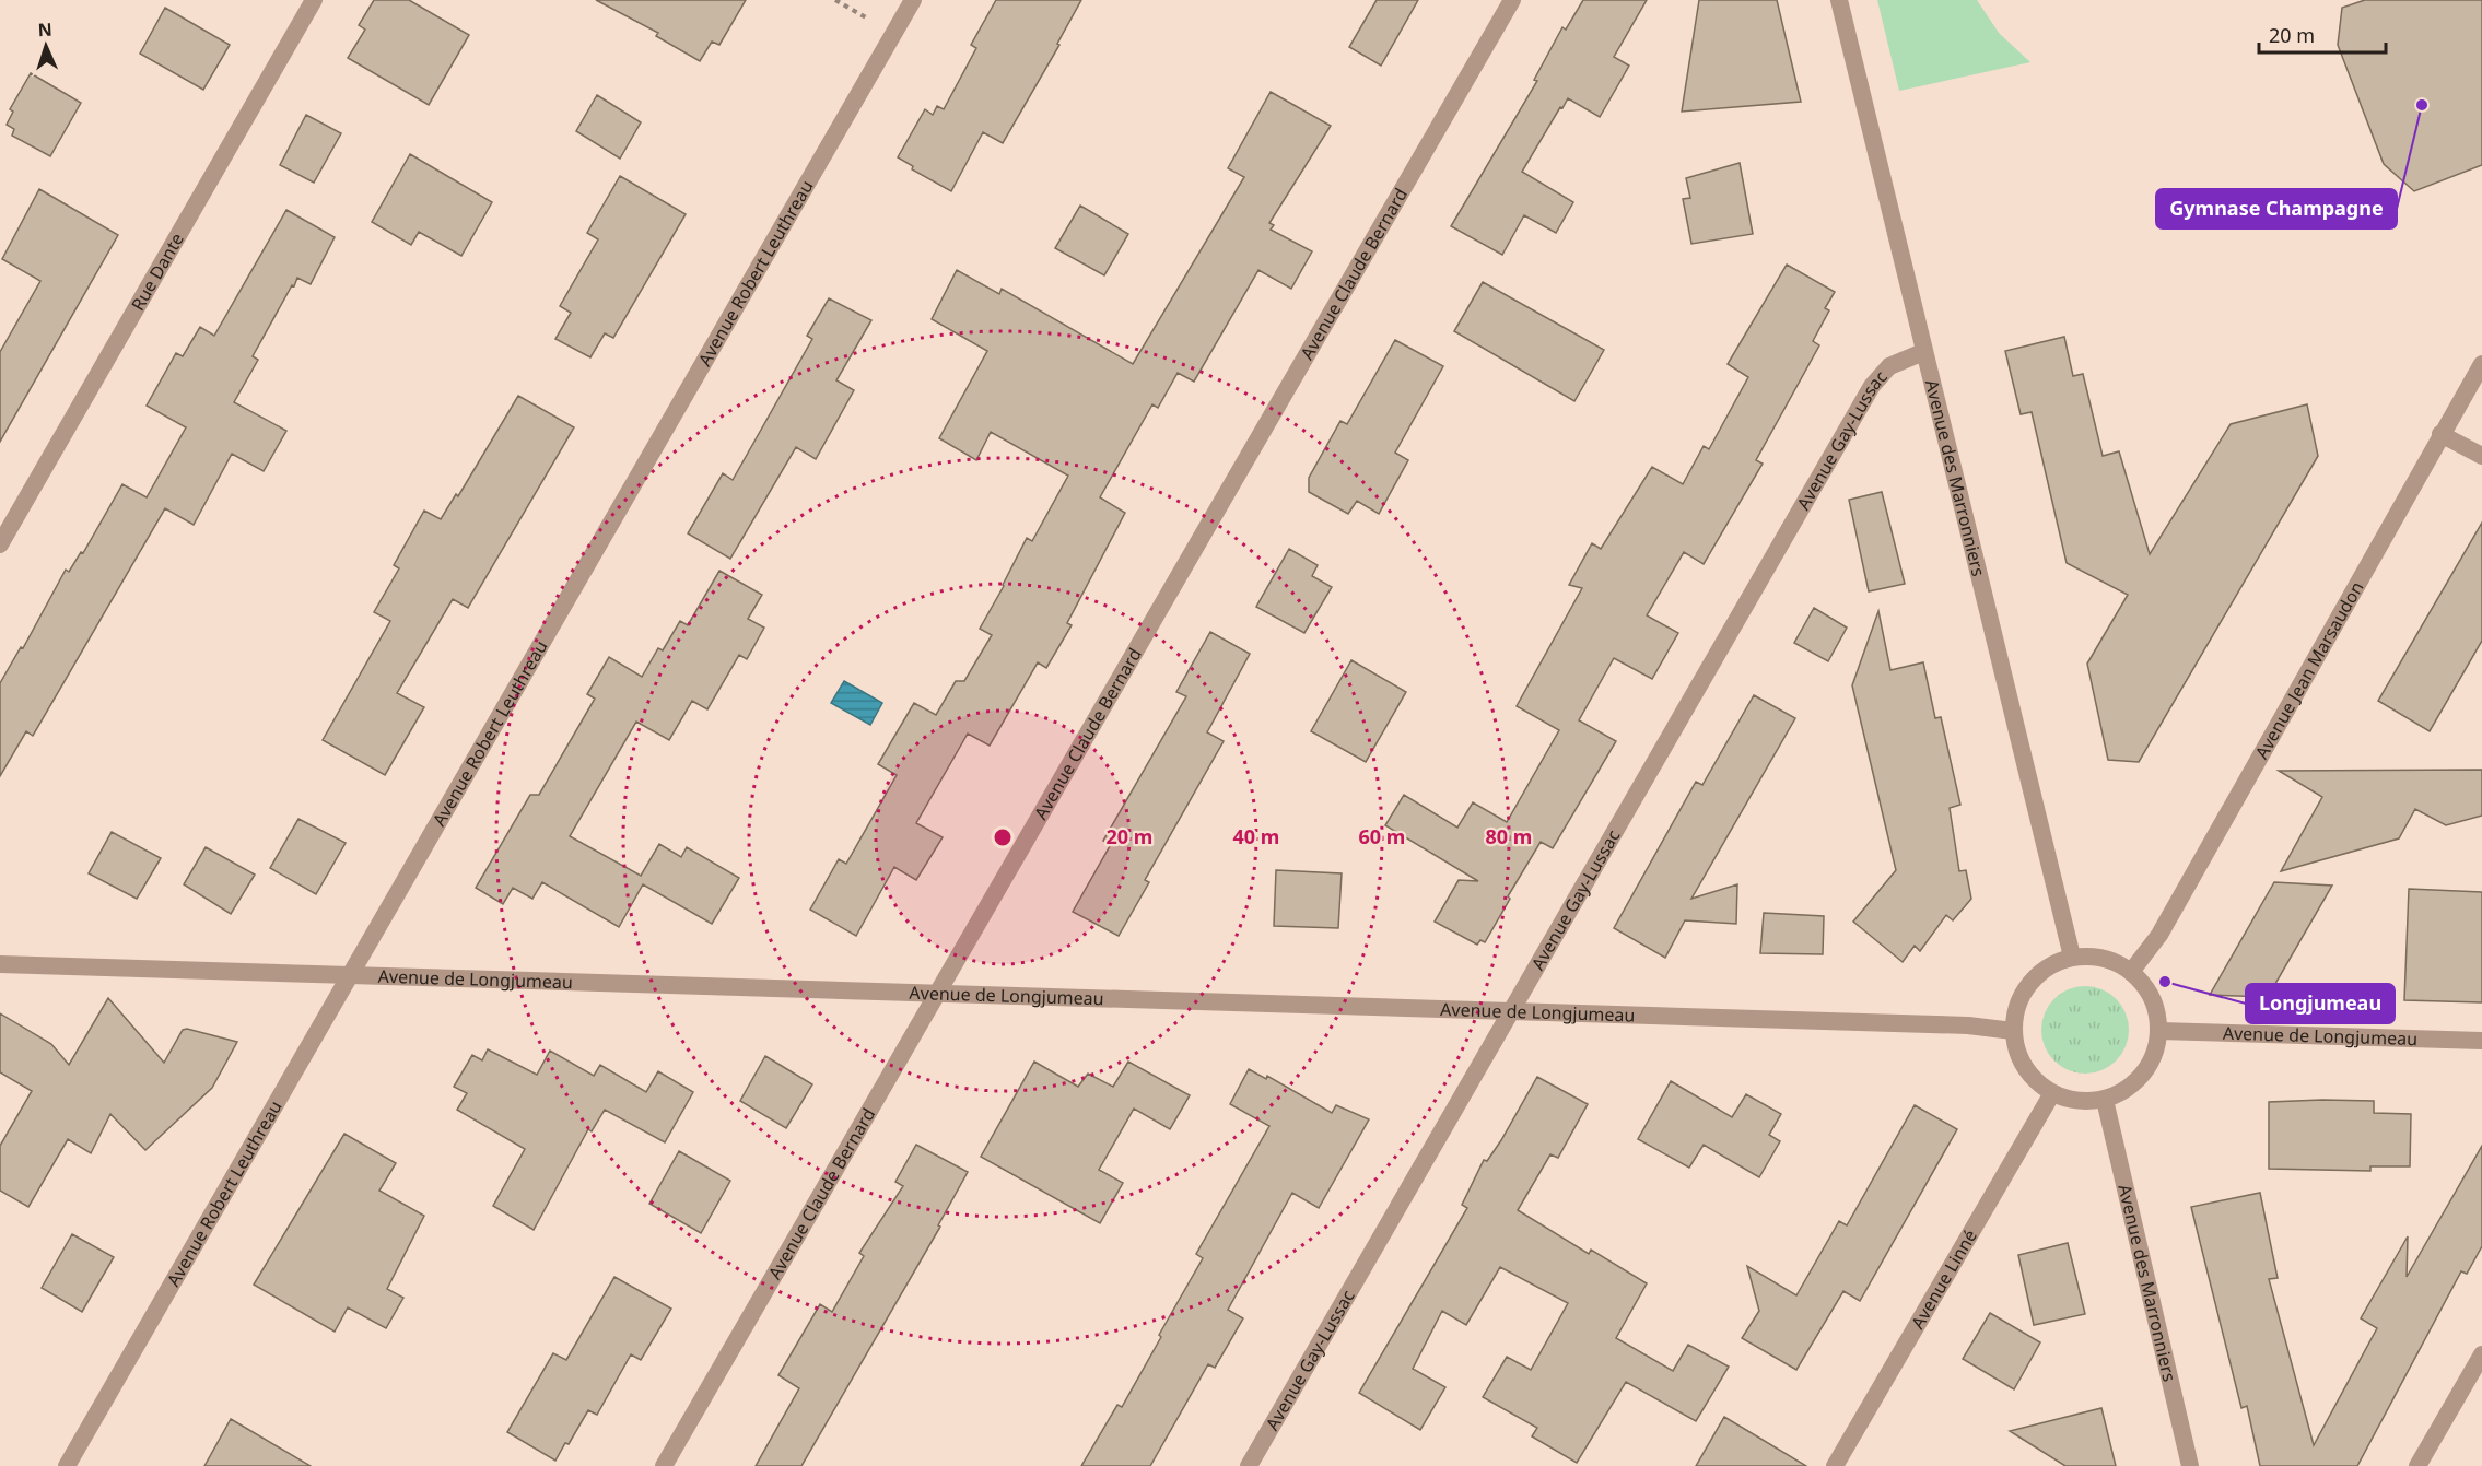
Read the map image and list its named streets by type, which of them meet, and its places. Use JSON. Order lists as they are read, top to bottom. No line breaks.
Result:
{"streets":{"street":["Rue Dante","Avenue Robert Leuthreau","Avenue Claude Bernard","Avenue Gay-Lussac","Avenue des Marronniers","Avenue Jean Marsaudon","Avenue de Longjumeau","Avenue Linné"]},"crossings":[["Avenue Robert Leuthreau","Avenue de Longjumeau"],["Avenue Claude Bernard","Avenue de Longjumeau"],["Avenue Gay-Lussac","Avenue des Marronniers"],["Avenue Gay-Lussac","Avenue de Longjumeau"],["Avenue des Marronniers","Avenue Jean Marsaudon"],["Avenue des Marronniers","Avenue de Longjumeau"],["Avenue des Marronniers","Avenue Linné"],["Avenue Jean Marsaudon","Avenue de Longjumeau"],["Avenue Jean Marsaudon","Avenue Linné"],["Avenue de Longjumeau","Avenue Linné"]],"places":["Gymnase Champagne","Longjumeau"],"scale_bar":"20 m","north":"top","rings":["20 m","40 m","60 m","80 m"]}
